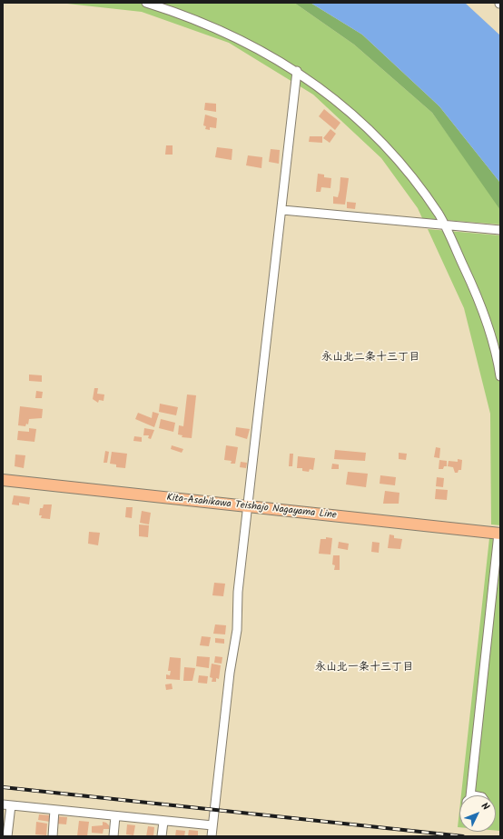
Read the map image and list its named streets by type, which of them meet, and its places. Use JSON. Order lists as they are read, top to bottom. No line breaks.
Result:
{"streets":{"main road":["Kita-Asahikawa Teishajo Nagayama Line"]},"districts":["永山北二条十三丁目","永山北一条十三丁目"],"north":"top right"}
